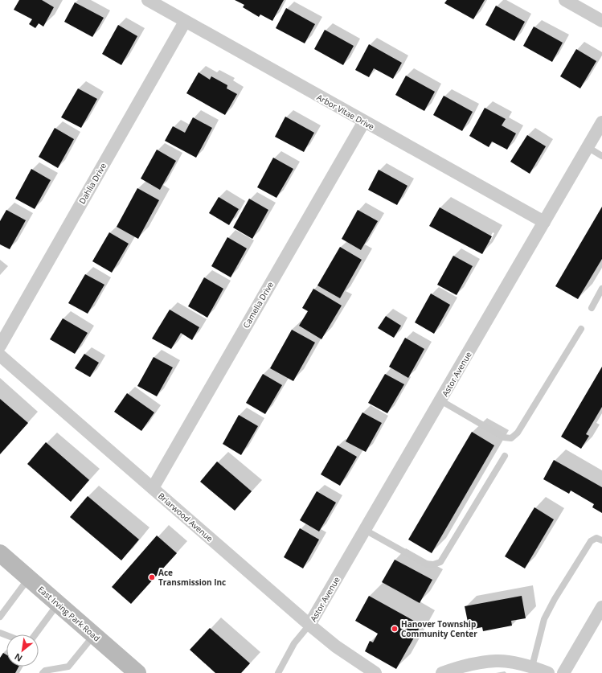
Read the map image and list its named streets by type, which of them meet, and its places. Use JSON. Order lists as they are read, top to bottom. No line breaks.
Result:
{"streets":{"main road":["East Irving Park Road"],"street":["Arbor Vitae Drive","Dahlia Drive","Camelia Drive","Astor Avenue","Briarwood Avenue"]},"crossings":[["Arbor Vitae Drive","Dahlia Drive"],["Arbor Vitae Drive","Camelia Drive"],["Arbor Vitae Drive","Astor Avenue"],["Camelia Drive","Briarwood Avenue"],["Astor Avenue","Briarwood Avenue"]],"places":["Ace Transmission Inc","Hanover Township Community Center"],"north":"bottom left"}
